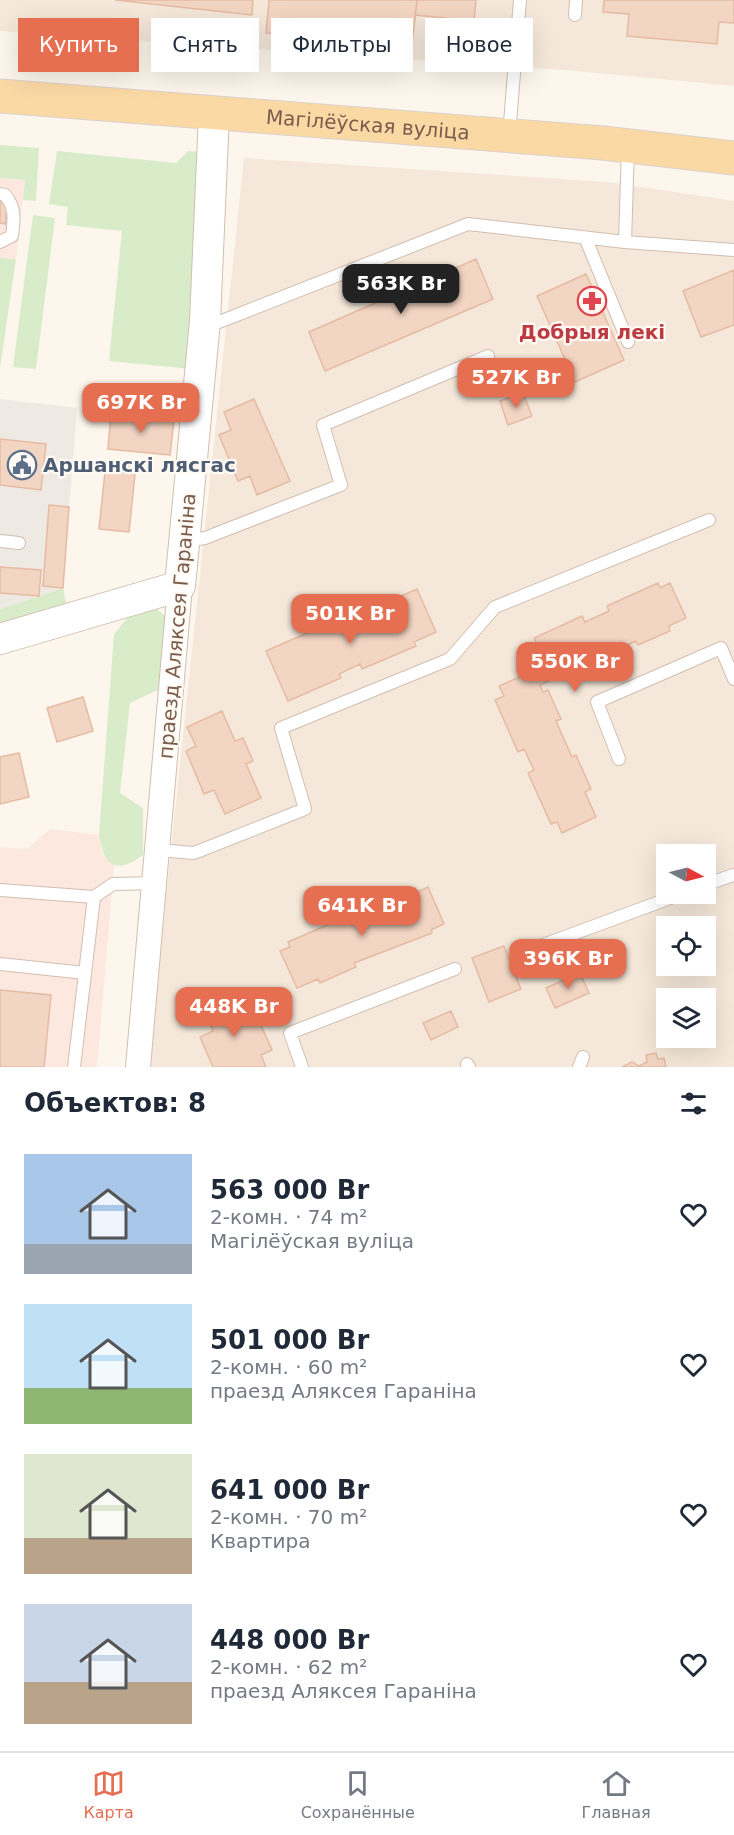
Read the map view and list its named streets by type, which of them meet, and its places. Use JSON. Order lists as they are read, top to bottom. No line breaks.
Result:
{"streets":{"main road":["Магілёўская вуліца"],"street":["праезд Аляксея Гараніна"]},"crossings":[["Магілёўская вуліца","праезд Аляксея Гараніна"]],"places":{"pharmacy":["Добрыя лекі"],"public building":["Аршанскі лясгас"]},"north":"right","page":{"chip":["Купить","Снять","Фильтры","Новое"],"price":["563K Br","527K Br","697K Br","501K Br","550K Br","641K Br","396K Br","448K Br"],"heading":"Объектов: 8","list":[{"name":"563 000 Br","note":"2-комн. · 74 m² · Магілёўская вуліца"},{"name":"501 000 Br","note":"2-комн. · 60 m² · праезд Аляксея Гараніна"},{"name":"641 000 Br","note":"2-комн. · 70 m² · Квартира"},{"name":"448 000 Br","note":"2-комн. · 62 m² · праезд Аляксея Гараніна"}],"tabs":["Карта","Сохранённые","Главная"]}}
